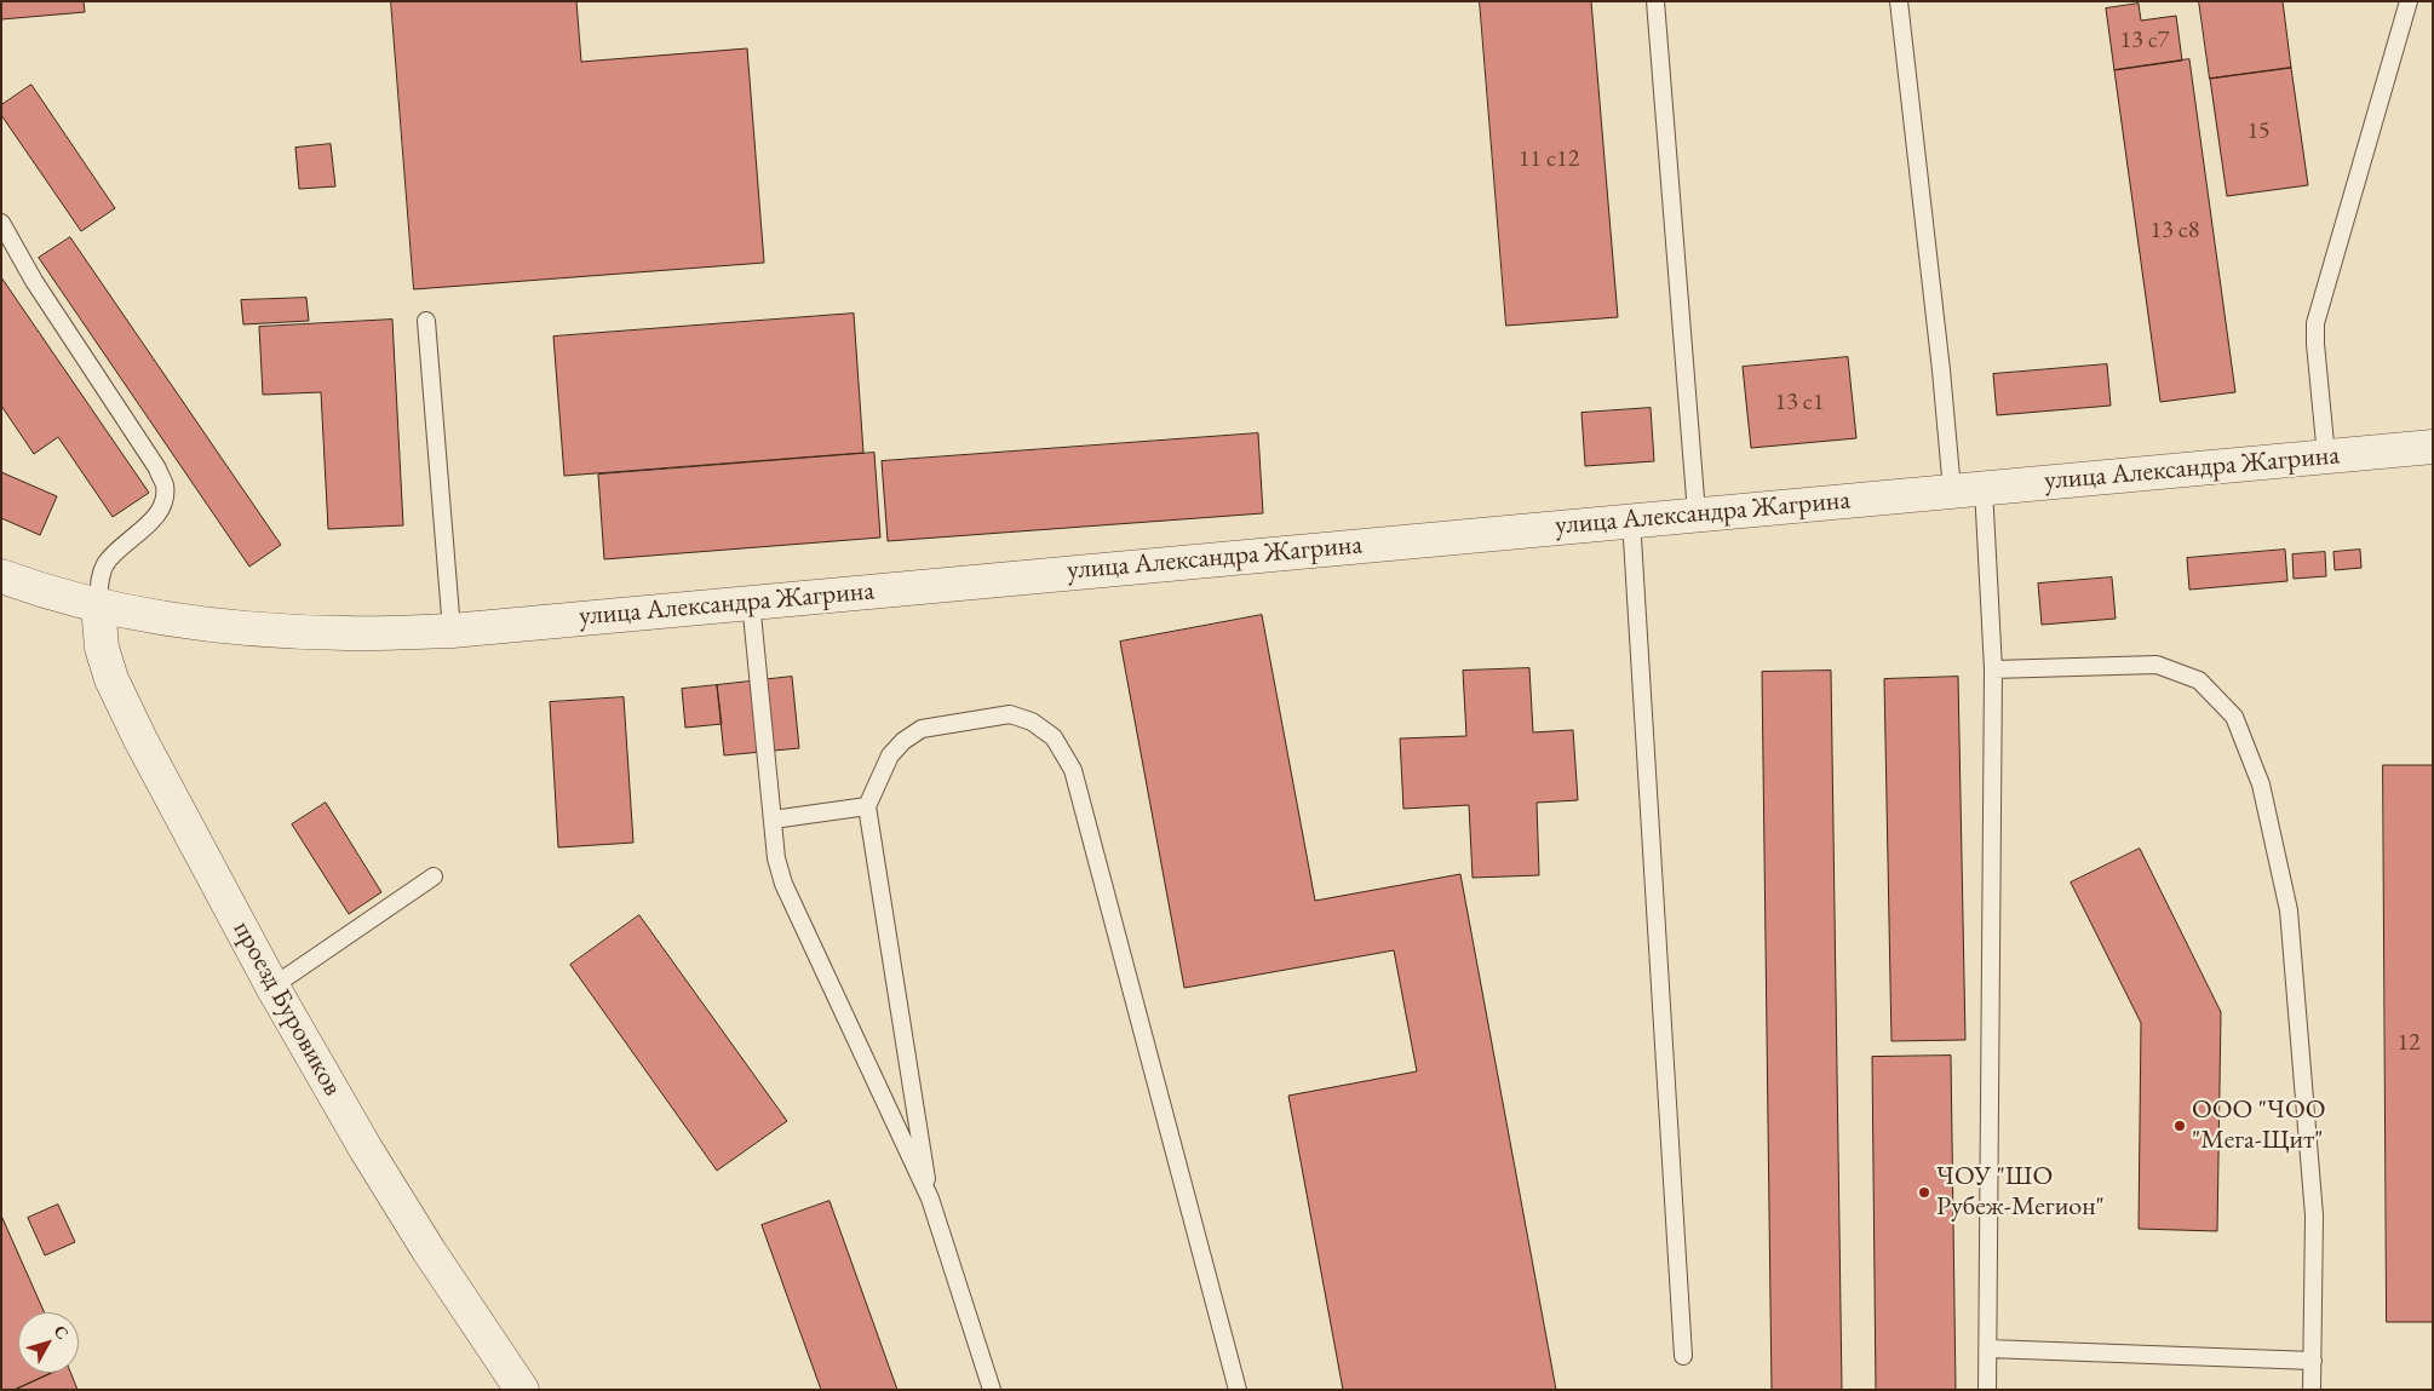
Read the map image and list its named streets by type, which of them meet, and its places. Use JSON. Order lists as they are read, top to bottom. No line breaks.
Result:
{"streets":{"street":["улица Александра Жагрина","проезд Буровиков"]},"crossings":[["улица Александра Жагрина","проезд Буровиков"]],"places":["ООО \"ЧОО \"Мега-Щит\"","ЧОУ \"ШО Рубеж-Мегион\""],"house_numbers":["13 с7","15","11 с12","13 с8","13 с1","12"],"north":"top right"}
